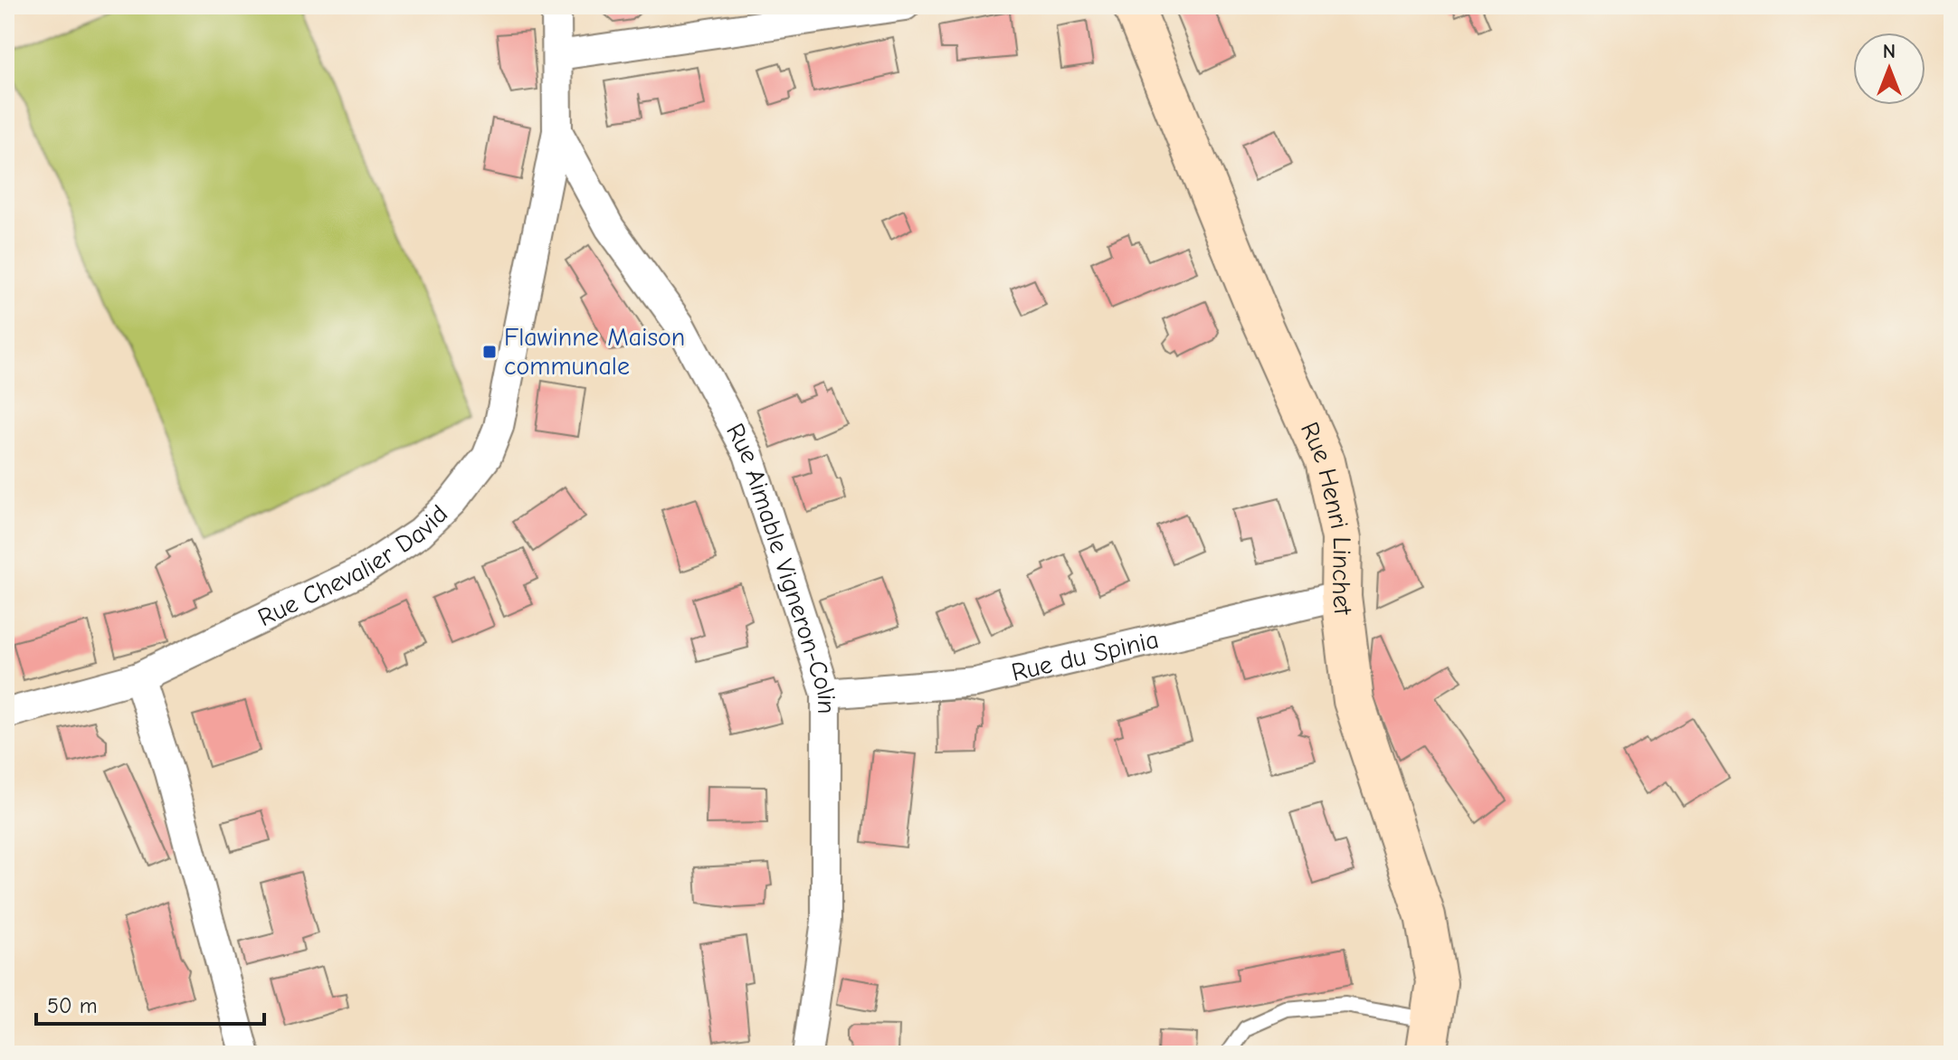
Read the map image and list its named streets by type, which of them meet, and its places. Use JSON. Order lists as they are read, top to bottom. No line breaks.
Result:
{"streets":{"street":["Rue Henri Linchet","Rue Chevalier David","Rue Aimable Vigneron-Colin","Rue du Spinia"]},"crossings":[["Rue Henri Linchet","Rue du Spinia"],["Rue Chevalier David","Rue Aimable Vigneron-Colin"],["Rue Aimable Vigneron-Colin","Rue du Spinia"]],"places":{"transit":["Flawinne Maison communale"]},"scale_bar":"50 m","north":"top"}
